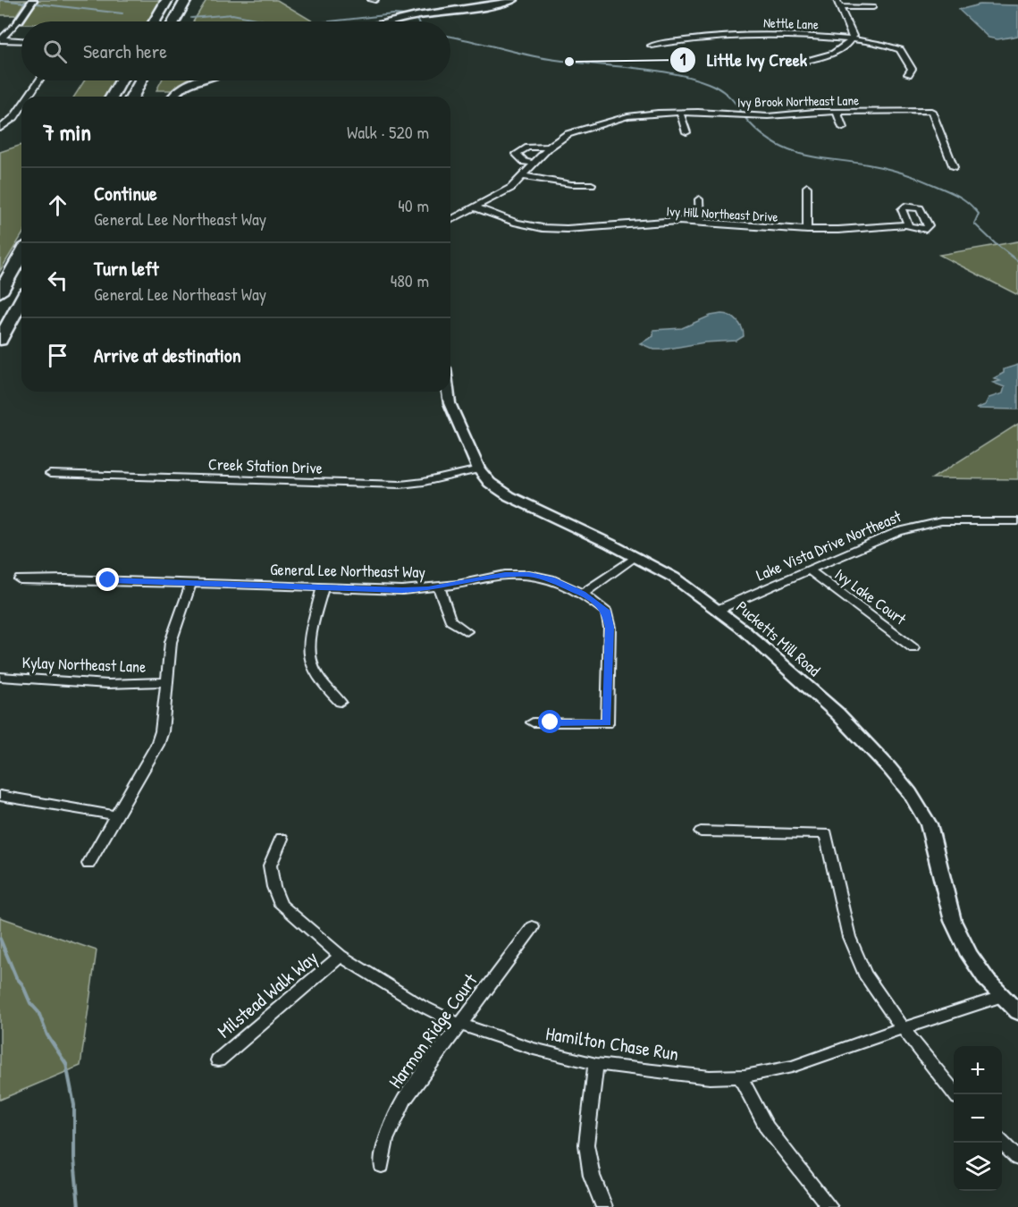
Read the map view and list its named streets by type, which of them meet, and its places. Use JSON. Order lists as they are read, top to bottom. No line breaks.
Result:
{"streets":{"street":["Nettle Lane","Ivy Brook Northeast Lane","Ivy Hill Northeast Drive","Creek Station Drive","Lake Vista Drive Northeast","General Lee Northeast Way","Ivy Lake Court","Pucketts Mill Road","Kylay Northeast Lane","Milstead Walk Way","Harmon Ridge Court","Hamilton Chase Run"]},"crossings":[["Ivy Brook Northeast Lane","Ivy Hill Northeast Drive"],["Creek Station Drive","Pucketts Mill Road"],["Lake Vista Drive Northeast","Ivy Lake Court"],["Lake Vista Drive Northeast","Pucketts Mill Road"],["Pucketts Mill Road","Hamilton Chase Run"],["Milstead Walk Way","Hamilton Chase Run"],["Harmon Ridge Court","Hamilton Chase Run"]],"places":["Little Ivy Creek"],"page":{"search":"Search here","heading":["7 min","Walk · 520 m"],"list":[["Continue","General Lee Northeast Way","40 m"],["Turn left","General Lee Northeast Way","480 m"],"Arrive at destination"],"map_buttons":["+","−"]}}
